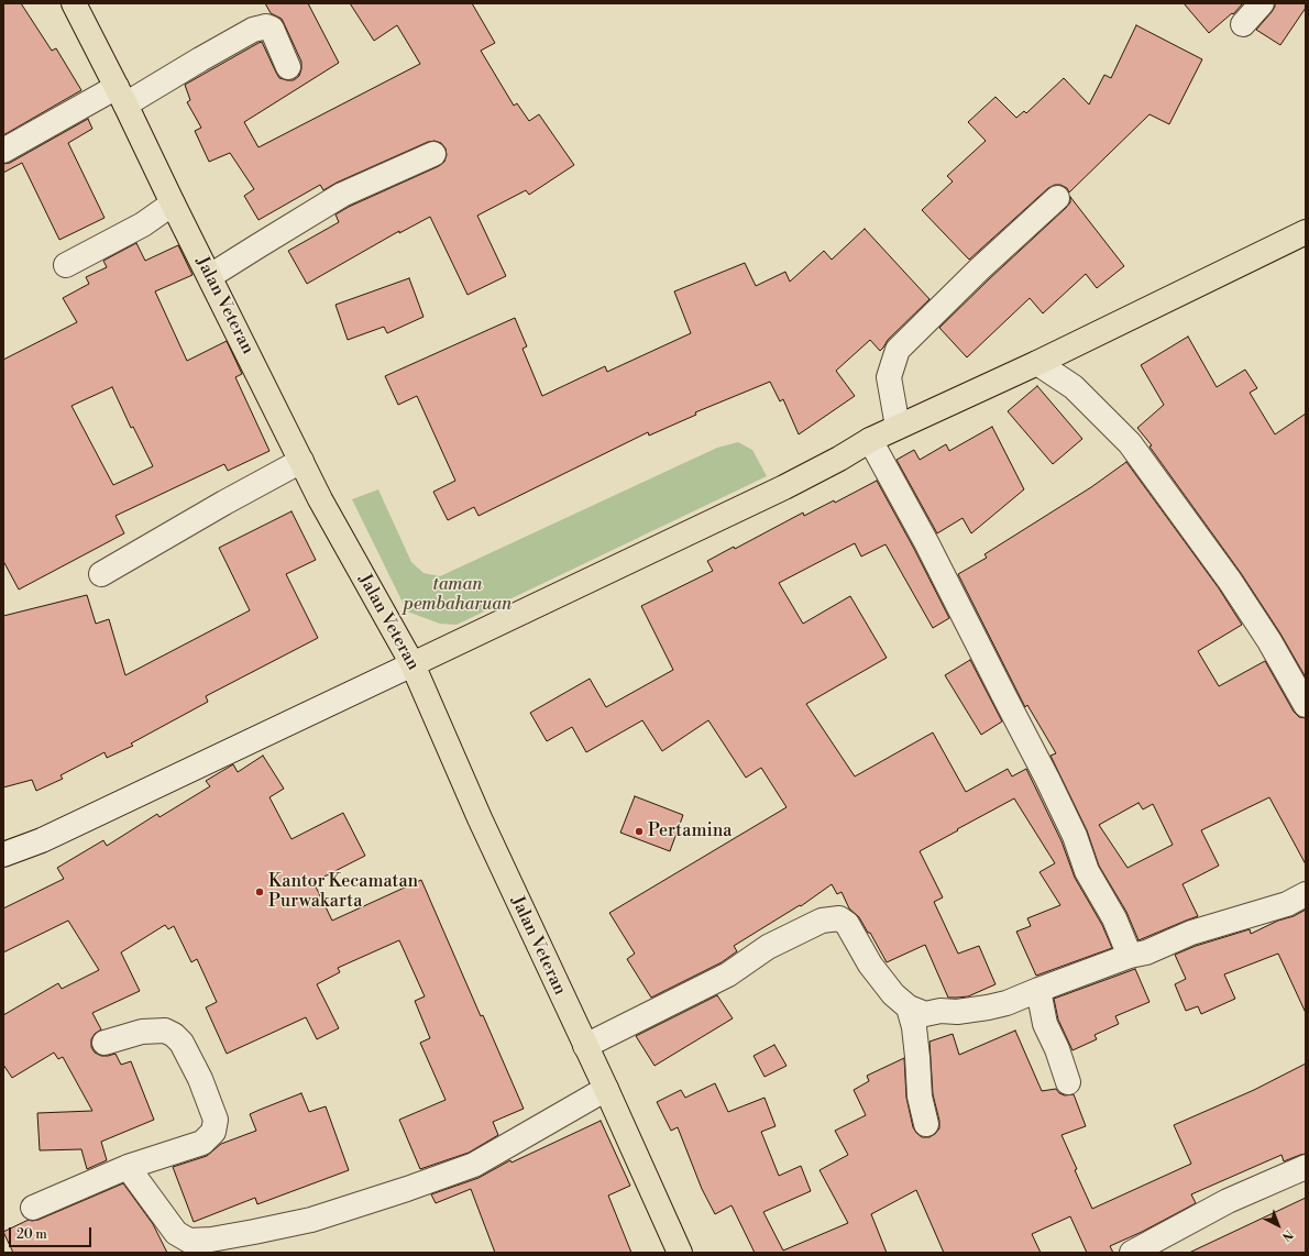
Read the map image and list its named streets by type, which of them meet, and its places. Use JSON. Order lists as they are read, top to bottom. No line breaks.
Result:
{"streets":{"highway":["Jalan Veteran"]},"parks":["taman pembaharuan"],"places":["Pertamina","Kantor Kecamatan Purwakarta"],"scale_bar":"20 m","north":"bottom right"}
